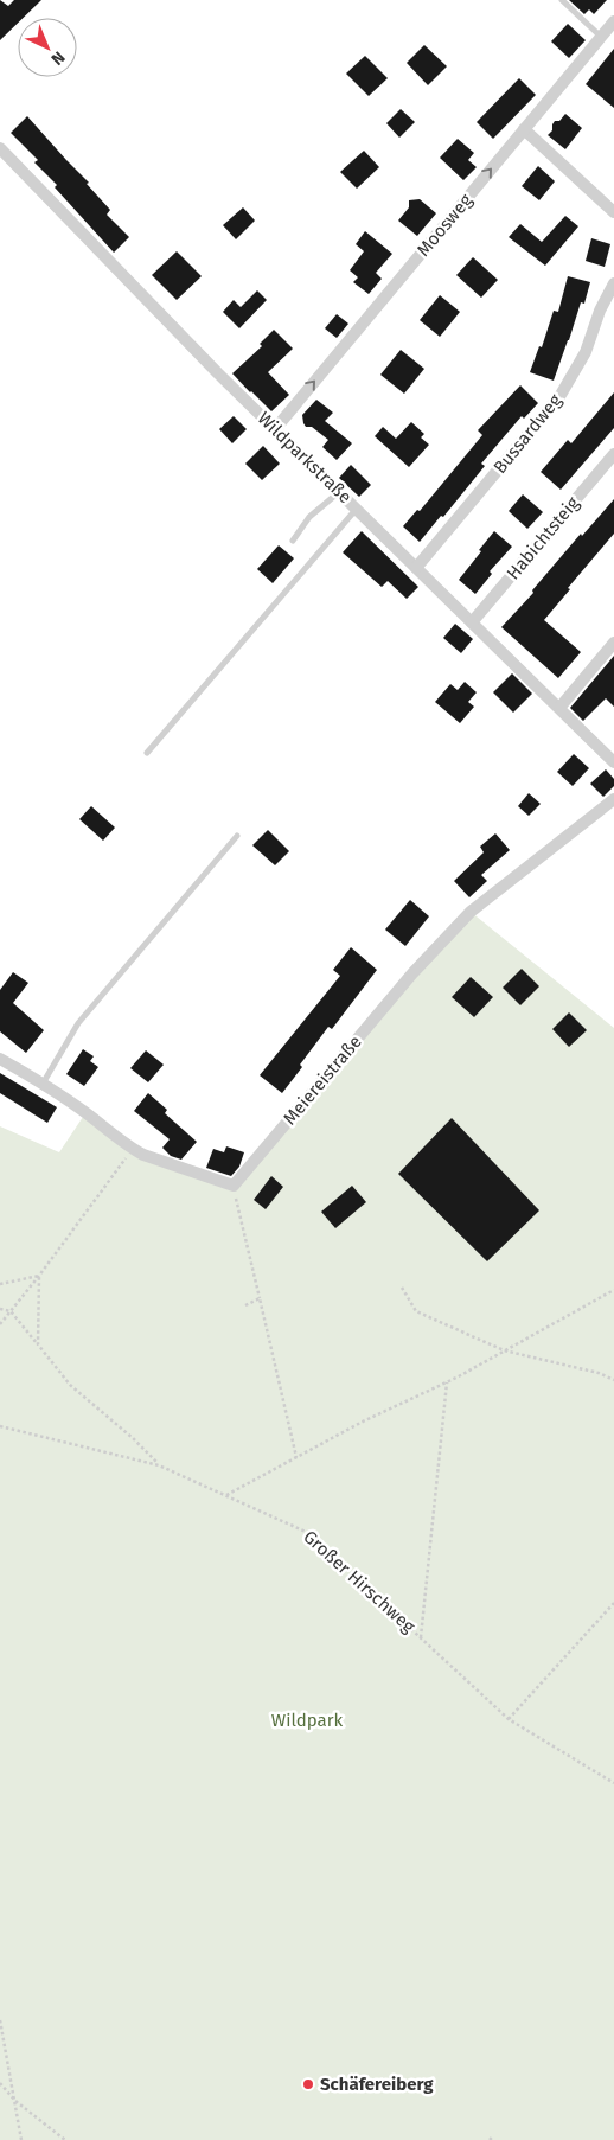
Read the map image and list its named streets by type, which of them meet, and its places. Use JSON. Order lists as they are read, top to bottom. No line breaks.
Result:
{"streets":{"street":["Moosweg","Bussardweg","Wildparkstraße","Habichtsteig","Meiereistraße"],"path":["Großer Hirschweg"]},"crossings":[["Moosweg","Wildparkstraße"],["Bussardweg","Wildparkstraße"],["Wildparkstraße","Habichtsteig"]],"one_way":["Moosweg"],"parks":["Wildpark"],"places":["Schäfereiberg"],"north":"bottom right"}
